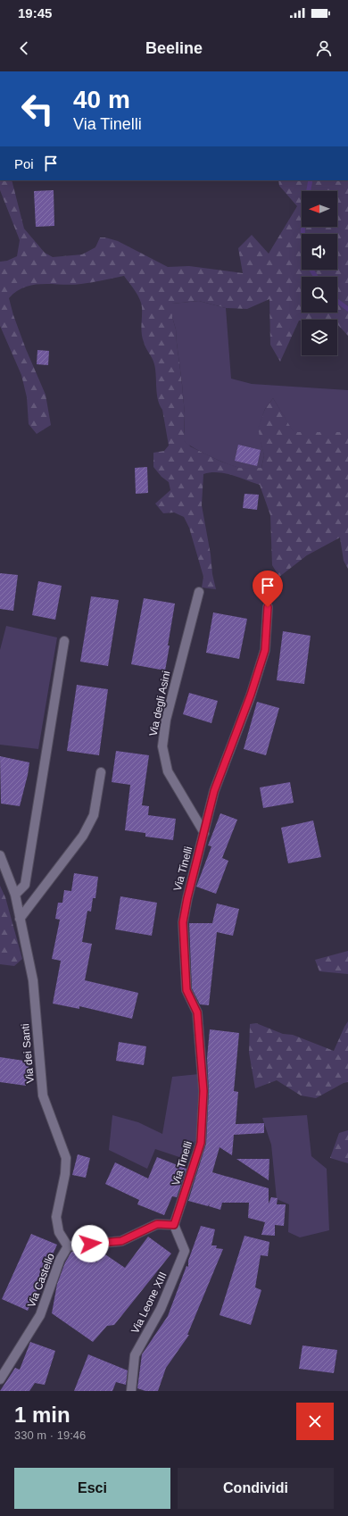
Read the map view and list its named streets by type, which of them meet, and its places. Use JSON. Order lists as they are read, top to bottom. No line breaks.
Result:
{"streets":{"street":["Via degli Asini","Via Tinelli","Via dei Santi","Via Castello","Via Leone XIII"]},"crossings":[["Via degli Asini","Via Tinelli"],["Via Tinelli","Via Castello"],["Via Tinelli","Via Leone XIII"],["Via dei Santi","Via Castello"],["Via Castello","Via Leone XIII"]],"north":"left","page":{"status":"19:45","header":"Beeline","turn":["40 m","Via Tinelli"],"then":"Poi","heading":["1 min","330 m · 19:46"],"buttons":["Esci","Condividi"]}}
